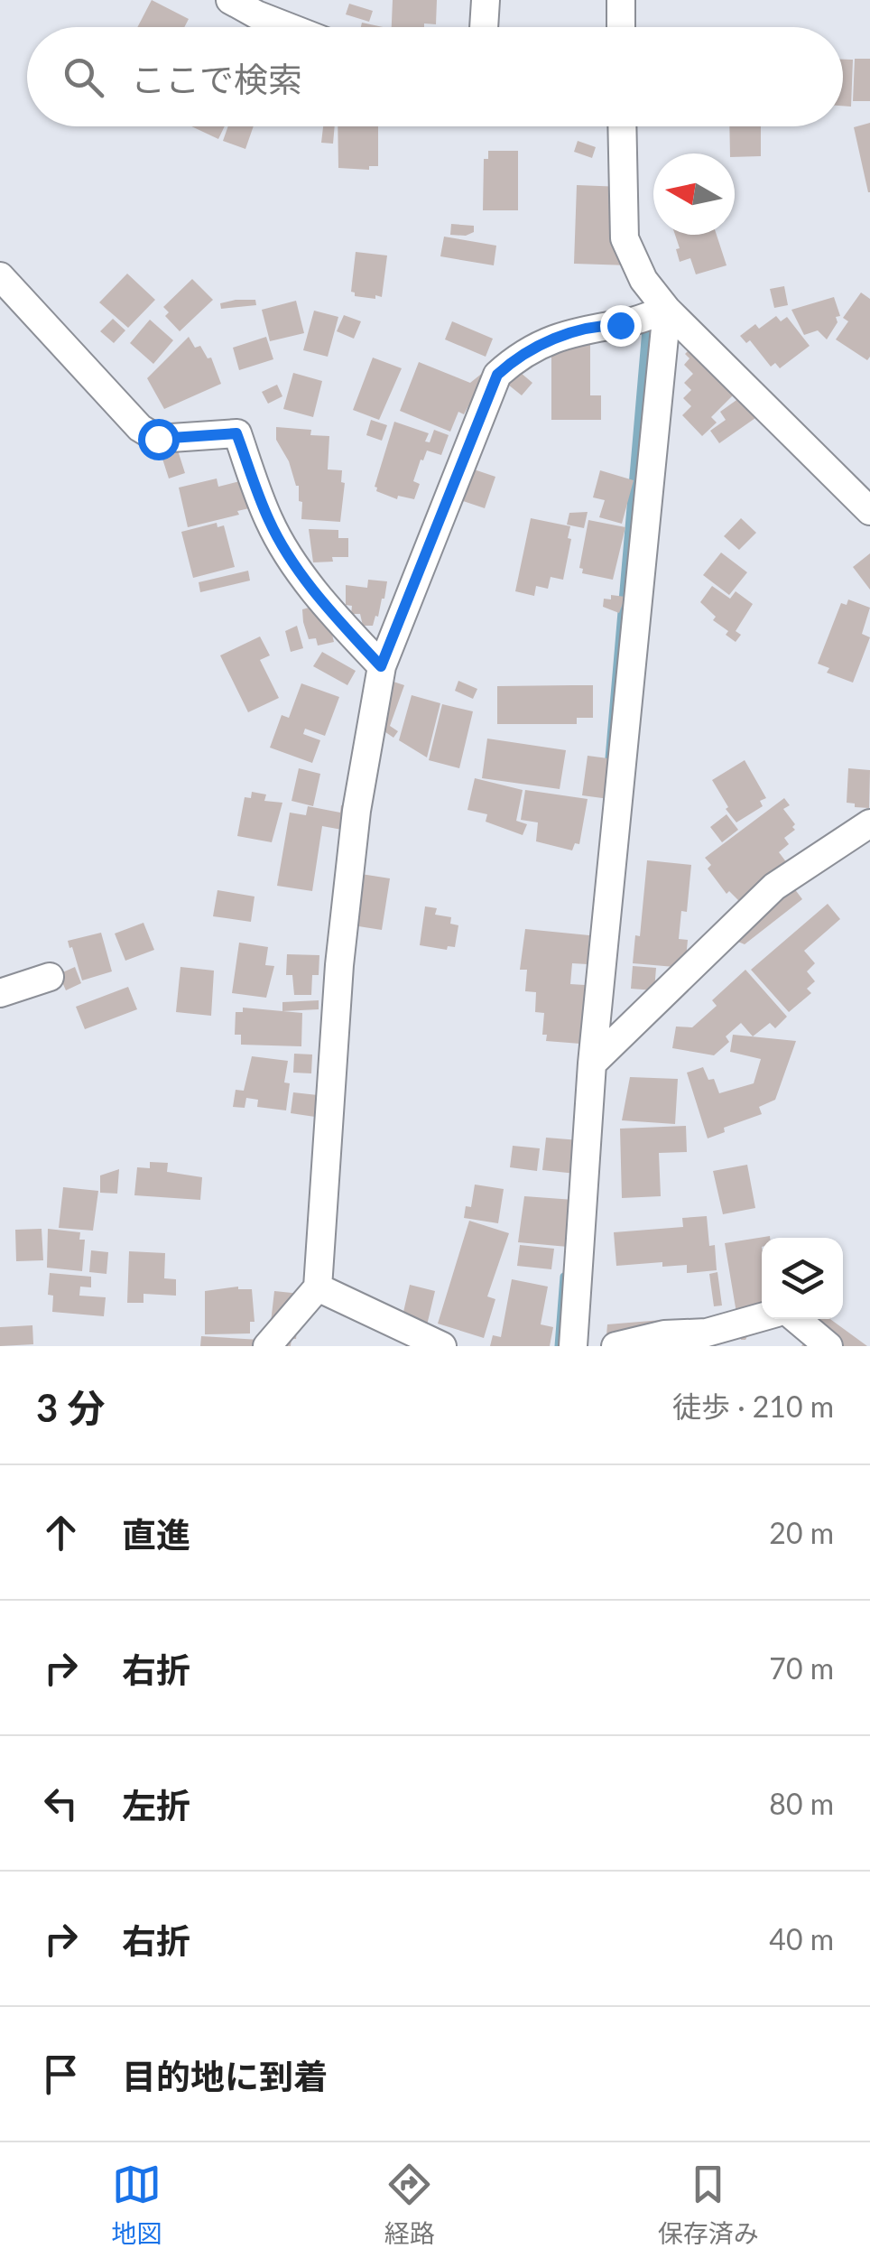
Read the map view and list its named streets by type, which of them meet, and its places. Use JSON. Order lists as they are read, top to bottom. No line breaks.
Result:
{"north":"left","page":{"search":"ここで検索","heading":["3 分","徒歩 · 210 m"],"list":[["直進","20 m"],["右折","70 m"],["左折","80 m"],["右折","40 m"],"目的地に到着"],"nav":["地図","経路","保存済み"]}}
